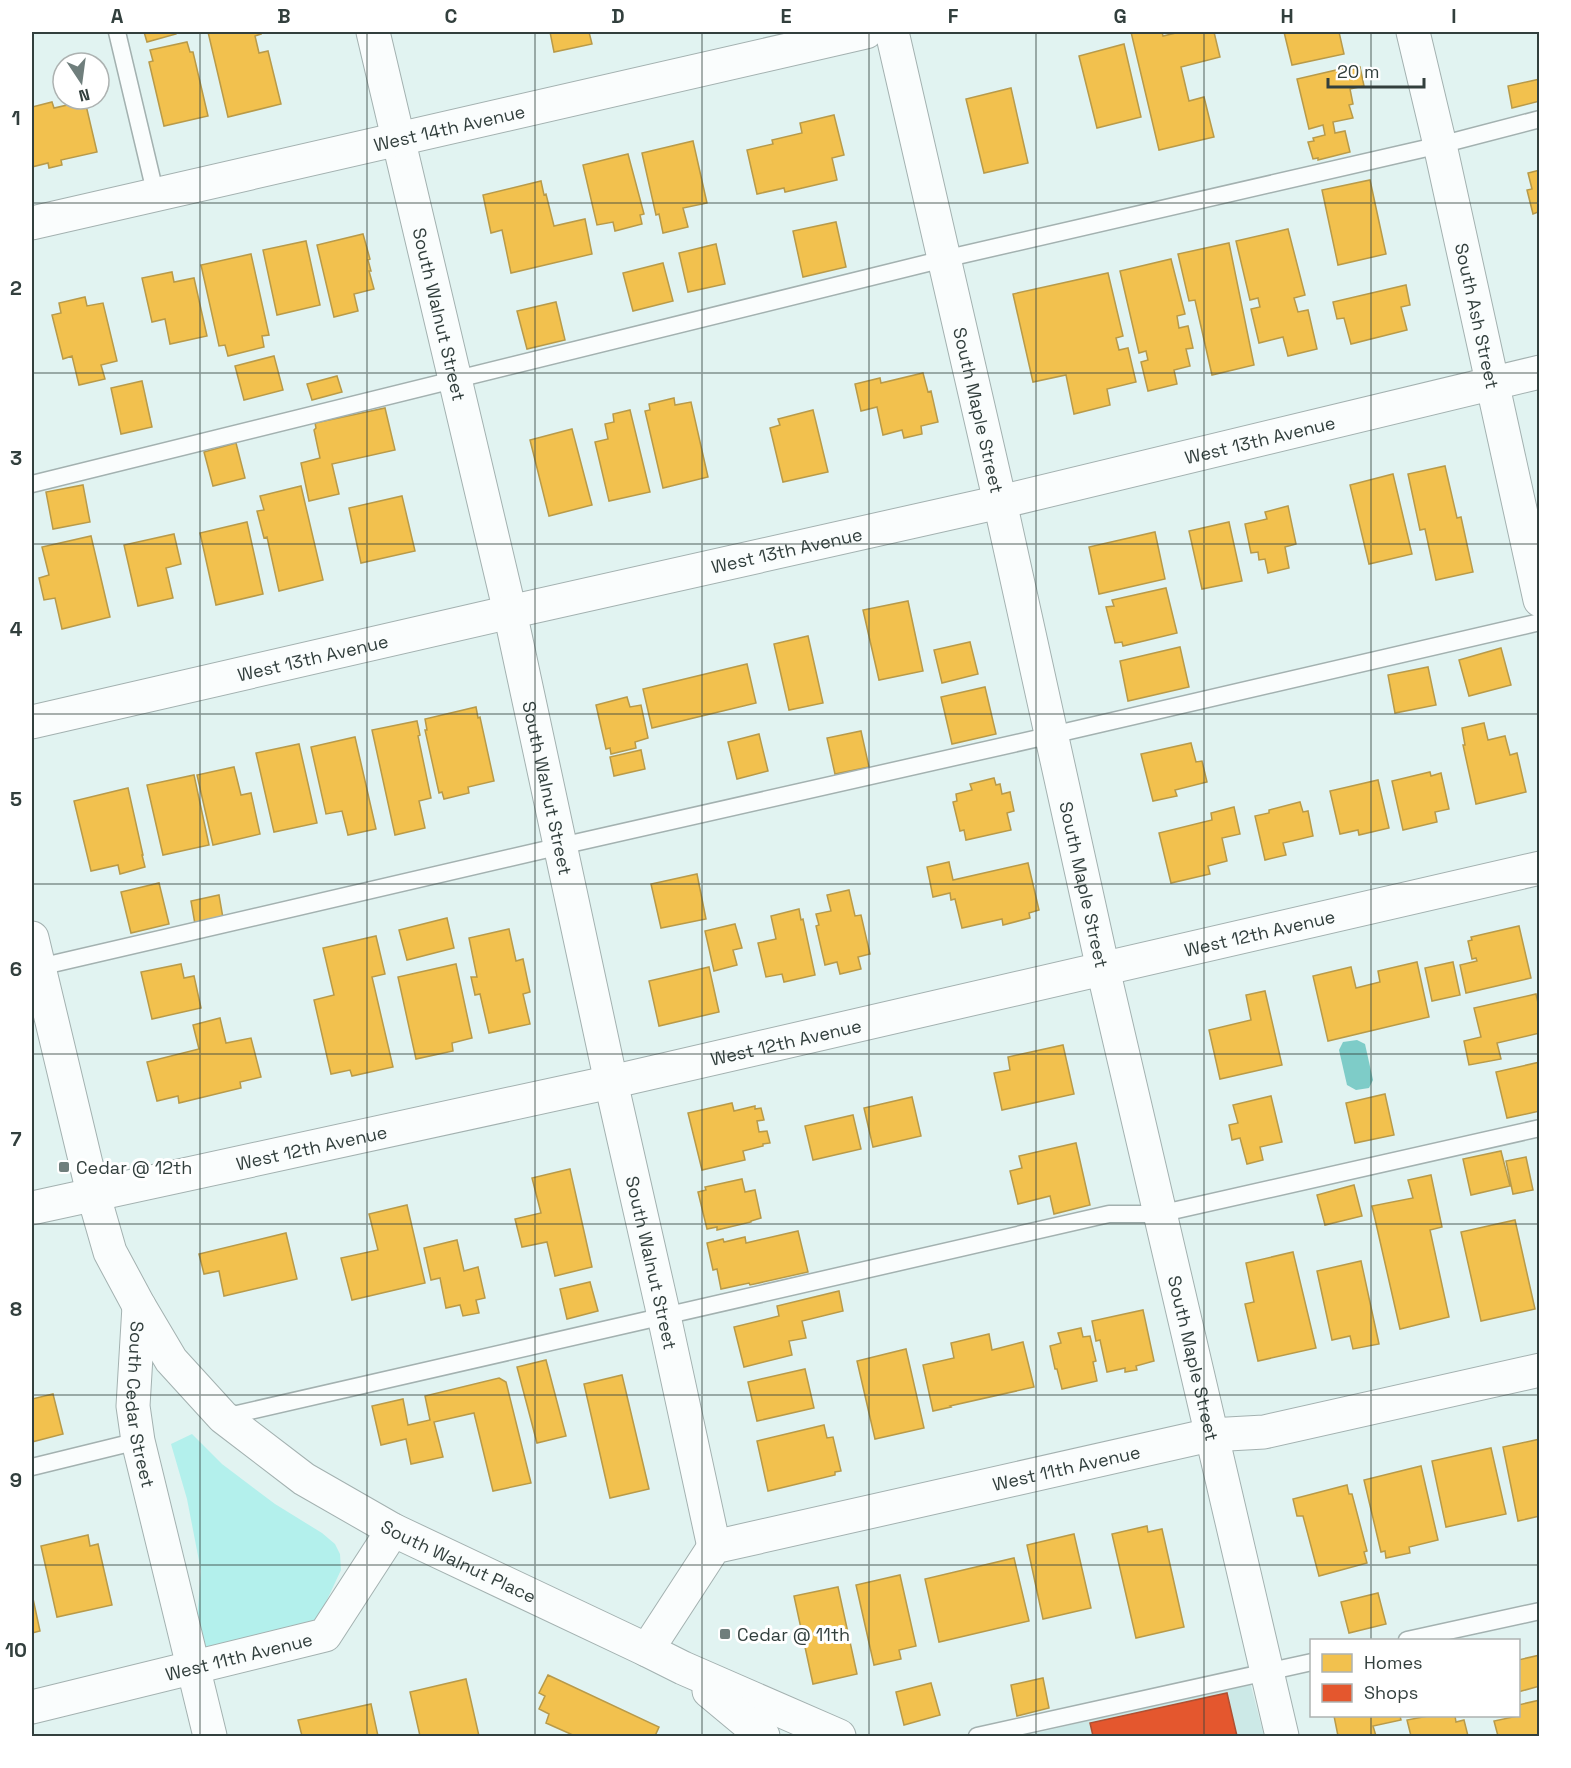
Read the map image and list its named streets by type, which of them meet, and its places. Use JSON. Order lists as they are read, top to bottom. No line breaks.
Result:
{"streets":{"street":["West 14th Avenue","South Walnut Street","South Ash Street","South Maple Street","West 13th Avenue","West 12th Avenue","South Cedar Street","West 11th Avenue","South Walnut Place"]},"crossings":[["West 14th Avenue","South Walnut Street"],["South Walnut Street","West 13th Avenue"],["South Walnut Street","West 12th Avenue"],["South Walnut Street","West 11th Avenue"],["South Ash Street","West 13th Avenue"],["South Maple Street","West 13th Avenue"],["South Maple Street","West 12th Avenue"],["South Maple Street","West 11th Avenue"],["West 12th Avenue","South Cedar Street"],["South Cedar Street","West 11th Avenue"],["South Cedar Street","South Walnut Place"],["West 11th Avenue","South Walnut Place"]],"places":{"transit":["Cedar @ 12th","Cedar @ 11th"]},"legend":["Homes","Shops"],"scale_bar":"20 m","north":"bottom","grid":{"columns":["A","B","C","D","E","F","G","H","I"],"rows":["1","2","3","4","5","6","7","8","9","10"]}}
